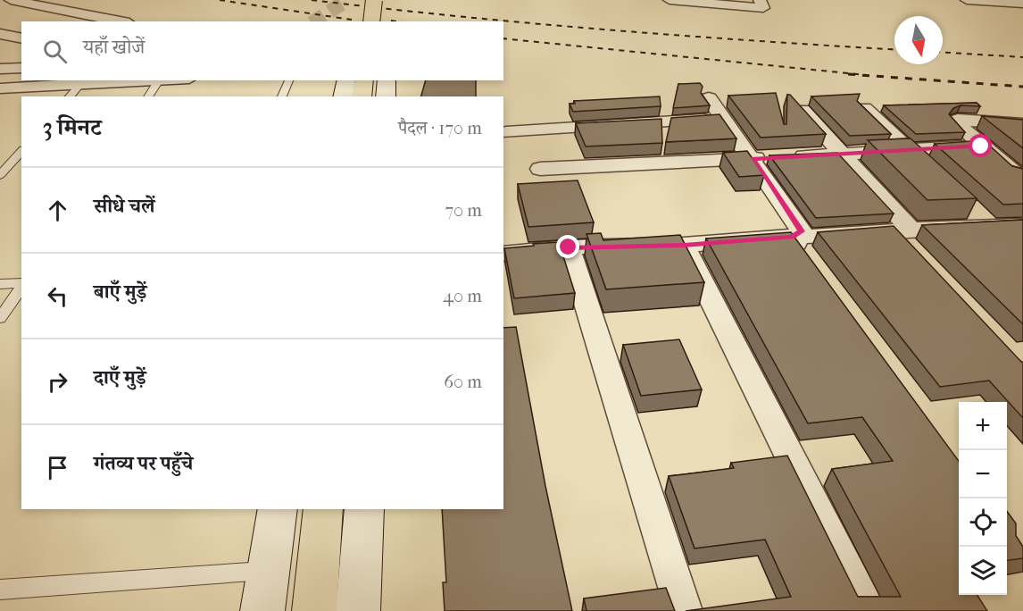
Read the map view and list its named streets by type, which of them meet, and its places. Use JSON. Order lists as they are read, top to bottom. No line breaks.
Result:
{"north":"bottom","page":{"search":"यहाँ खोजें","heading":["3 मिनट","पैदल · 170 m"],"list":[["सीधे चलें","70 m"],["बाएँ मुड़ें","40 m"],["दाएँ मुड़ें","60 m"],"गंतव्य पर पहुँचे"],"map_buttons":["+","−"]}}
